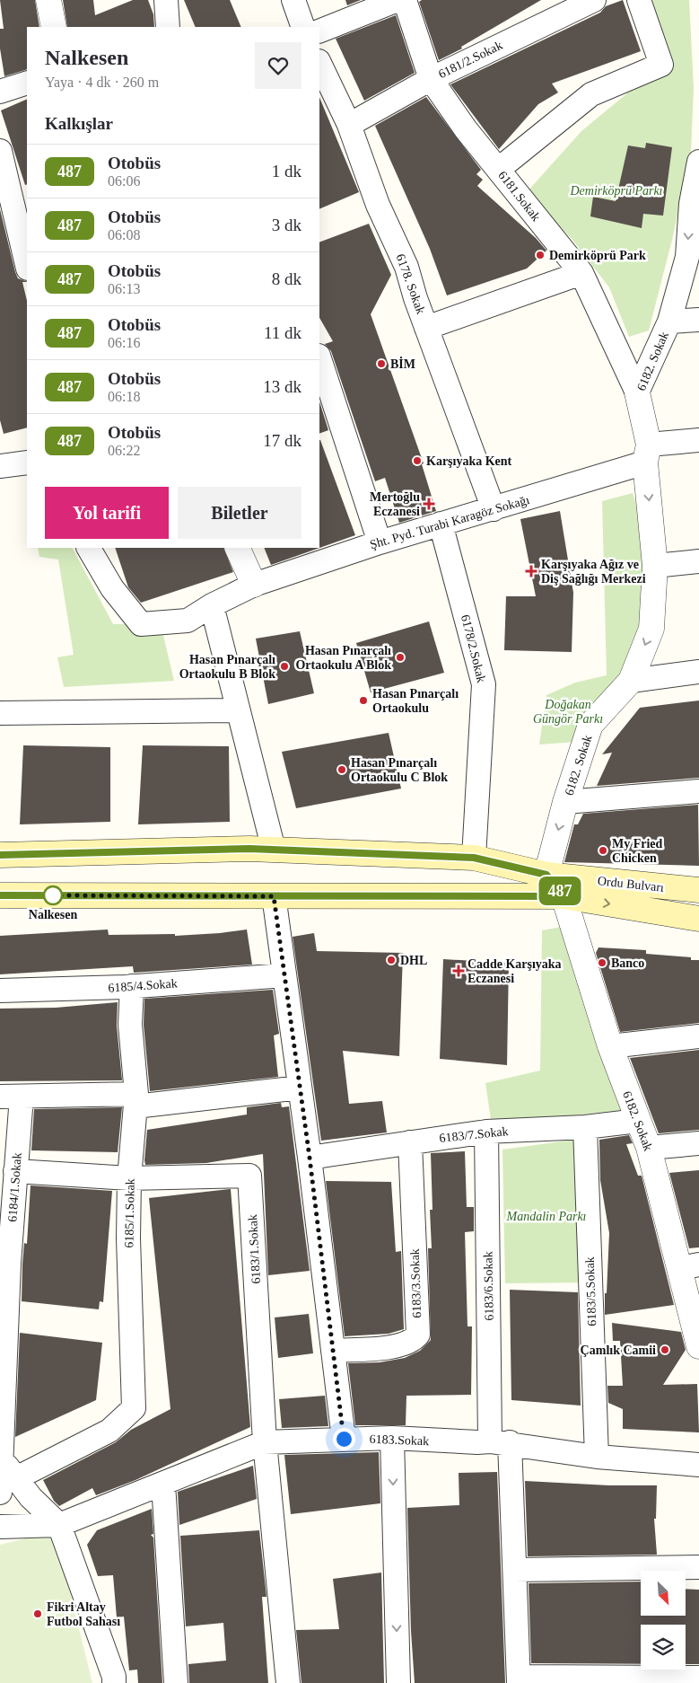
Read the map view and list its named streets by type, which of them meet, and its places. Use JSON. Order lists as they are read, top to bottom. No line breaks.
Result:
{"streets":{"main road":["Ordu Bulvarı"],"street":["6181/2.Sokak","6181.Sokak","6178. Sokak","6182. Sokak","Şht. Pyd. Turabi Karagöz Sokağı","6178/2.Sokak","6185/4.Sokak","6183/7.Sokak","6184/1.Sokak","6185/1.Sokak","6183/1.Sokak","6183/3.Sokak","6183/6.Sokak","6183/5.Sokak","6183.Sokak"]},"crossings":[["6181/2.Sokak","6181.Sokak"],["6181/2.Sokak","6178. Sokak"],["6181.Sokak","6182. Sokak"],["6178. Sokak","Şht. Pyd. Turabi Karagöz Sokağı"],["6182. Sokak","Şht. Pyd. Turabi Karagöz Sokağı"],["6182. Sokak","Ordu Bulvarı"],["6182. Sokak","6183/7.Sokak"],["Şht. Pyd. Turabi Karagöz Sokağı","6178/2.Sokak"],["6178/2.Sokak","Ordu Bulvarı"],["6185/4.Sokak","6185/1.Sokak"],["6183/7.Sokak","6183/3.Sokak"],["6183/7.Sokak","6183/6.Sokak"],["6183/7.Sokak","6183/5.Sokak"],["6185/1.Sokak","6183/1.Sokak"],["6183/1.Sokak","6183.Sokak"],["6183/6.Sokak","6183.Sokak"],["6183/5.Sokak","6183.Sokak"]],"parks":["Demirköprü Parkı","Doğakan Güngör Parkı","Mandalin Parkı"],"places":{"other":["Demirköprü Park","BİM","Karşıyaka Kent","Hasan Pınarçalı Ortaokulu A Blok","Hasan Pınarçalı Ortaokulu B Blok","Hasan Pınarçalı Ortaokulu","Hasan Pınarçalı Ortaokulu C Blok","My Fried Chicken","Nalkesen","DHL","Banco","Çamlık Camii","Fikri Altay Futbol Sahası"],"health":["Mertoğlu Eczanesi","Karşıyaka Ağız ve Diş Sağlığı Merkezi","Cadde Karşıyaka Eczanesi"]},"lines":["bus line 487"],"north":"bottom right","page":{"on_map":"487","heading":[["Nalkesen","Yaya · 4 dk · 260 m"],"Kalkışlar"],"list":[{"mark":"487","name":"Otobüs","note":"06:06","value":"1 dk"},{"mark":"487","name":"Otobüs","note":"06:08","value":"3 dk"},{"mark":"487","name":"Otobüs","note":"06:13","value":"8 dk"},{"mark":"487","name":"Otobüs","note":"06:16","value":"11 dk"},{"mark":"487","name":"Otobüs","note":"06:18","value":"13 dk"},{"mark":"487","name":"Otobüs","note":"06:22","value":"17 dk"}],"buttons":["Yol tarifi","Biletler"]}}
